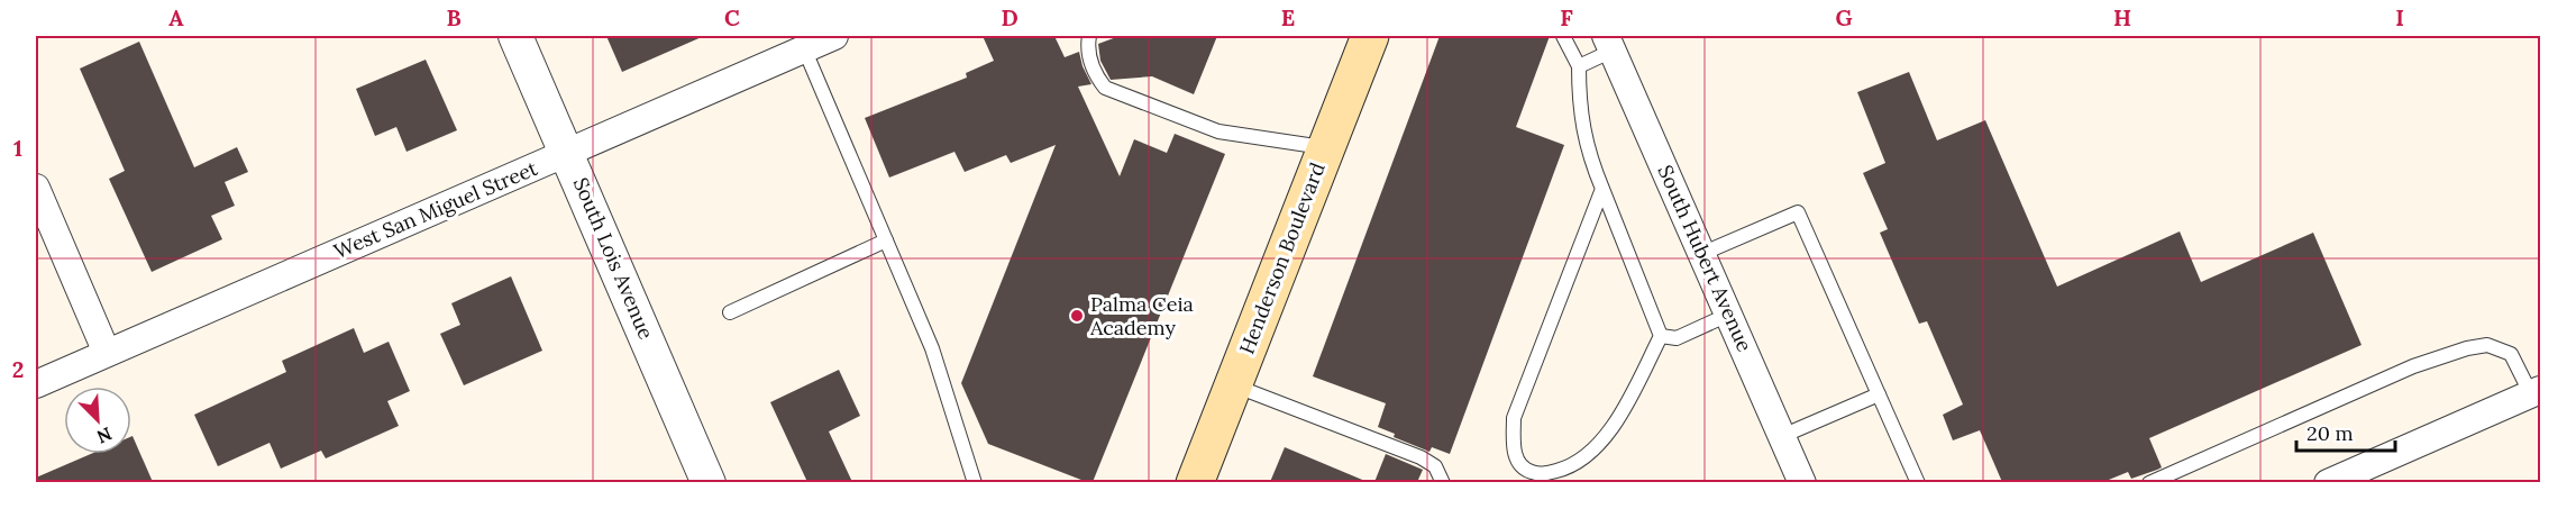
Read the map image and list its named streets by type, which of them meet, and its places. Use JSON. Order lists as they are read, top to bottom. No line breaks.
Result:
{"streets":{"main road":["Henderson Boulevard"],"street":["West San Miguel Street","South Lois Avenue","South Hubert Avenue"]},"crossings":[["West San Miguel Street","South Lois Avenue"]],"places":["Palma Ceia Academy"],"scale_bar":"20 m","north":"bottom right","grid":{"columns":["A","B","C","D","E","F","G","H","I"],"rows":["1","2"]}}
